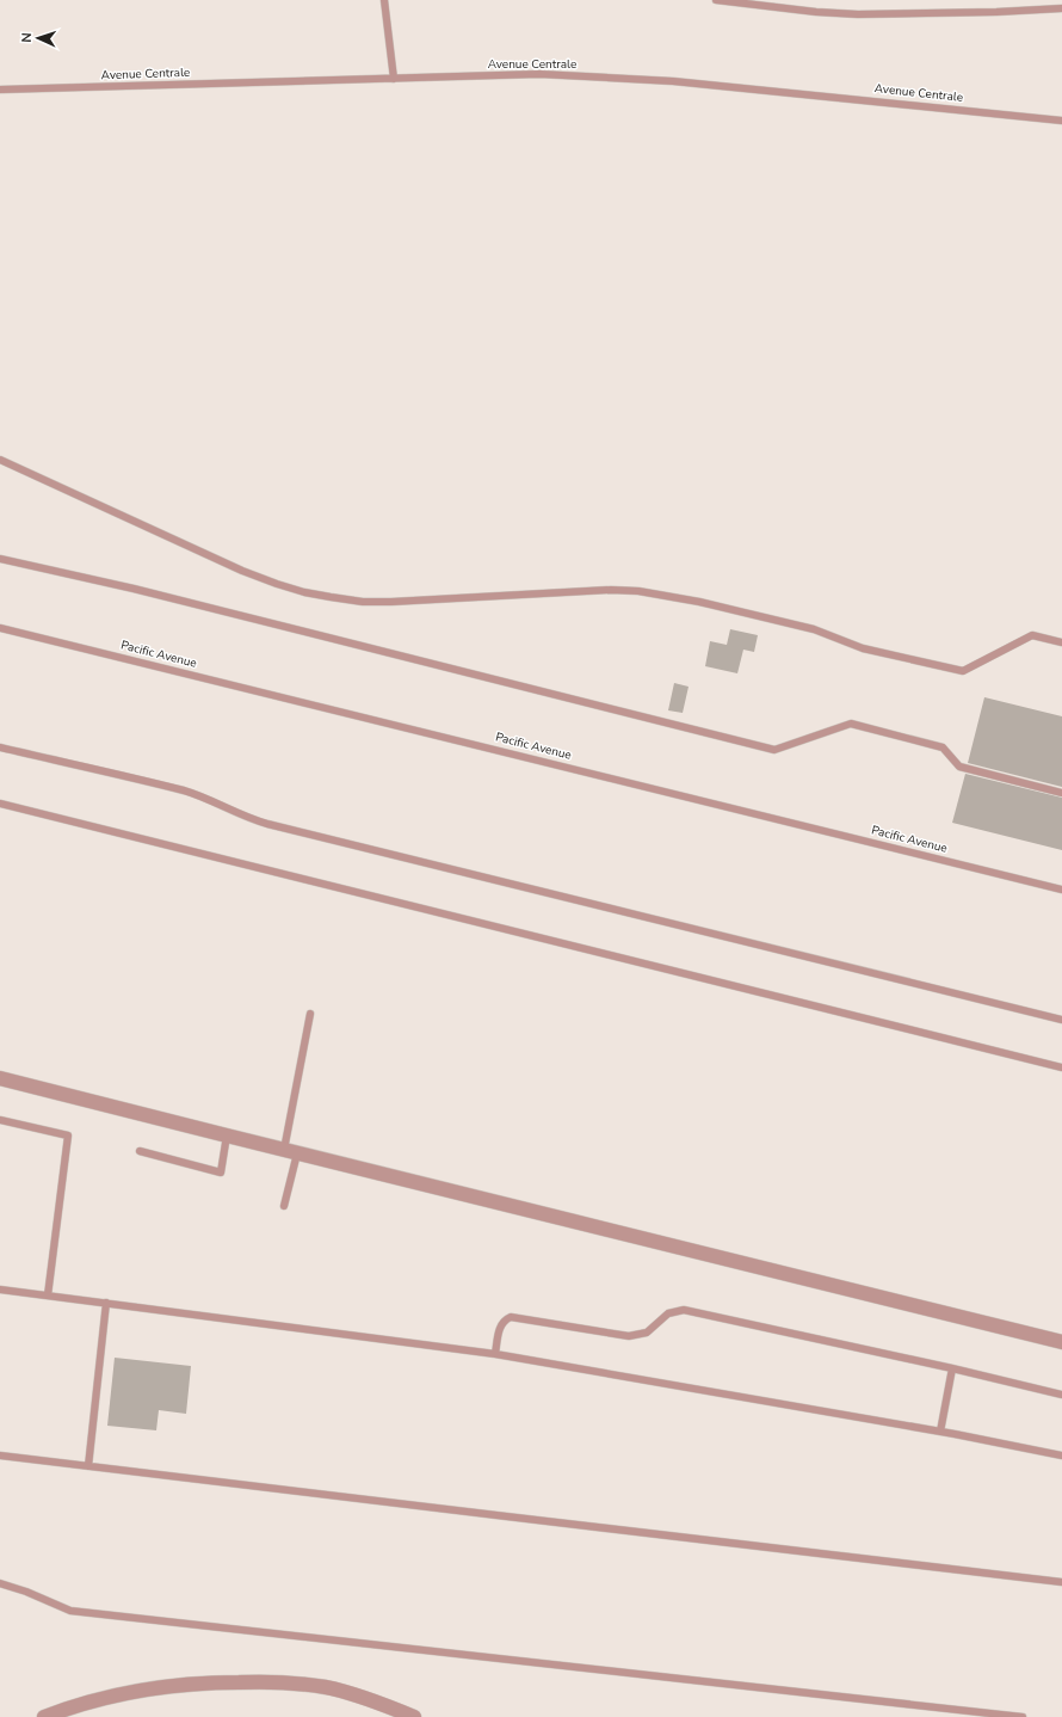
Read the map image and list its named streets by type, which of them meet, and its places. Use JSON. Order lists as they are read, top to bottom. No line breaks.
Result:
{"streets":{"lane":["Avenue Centrale","Pacific Avenue"]},"north":"left"}
